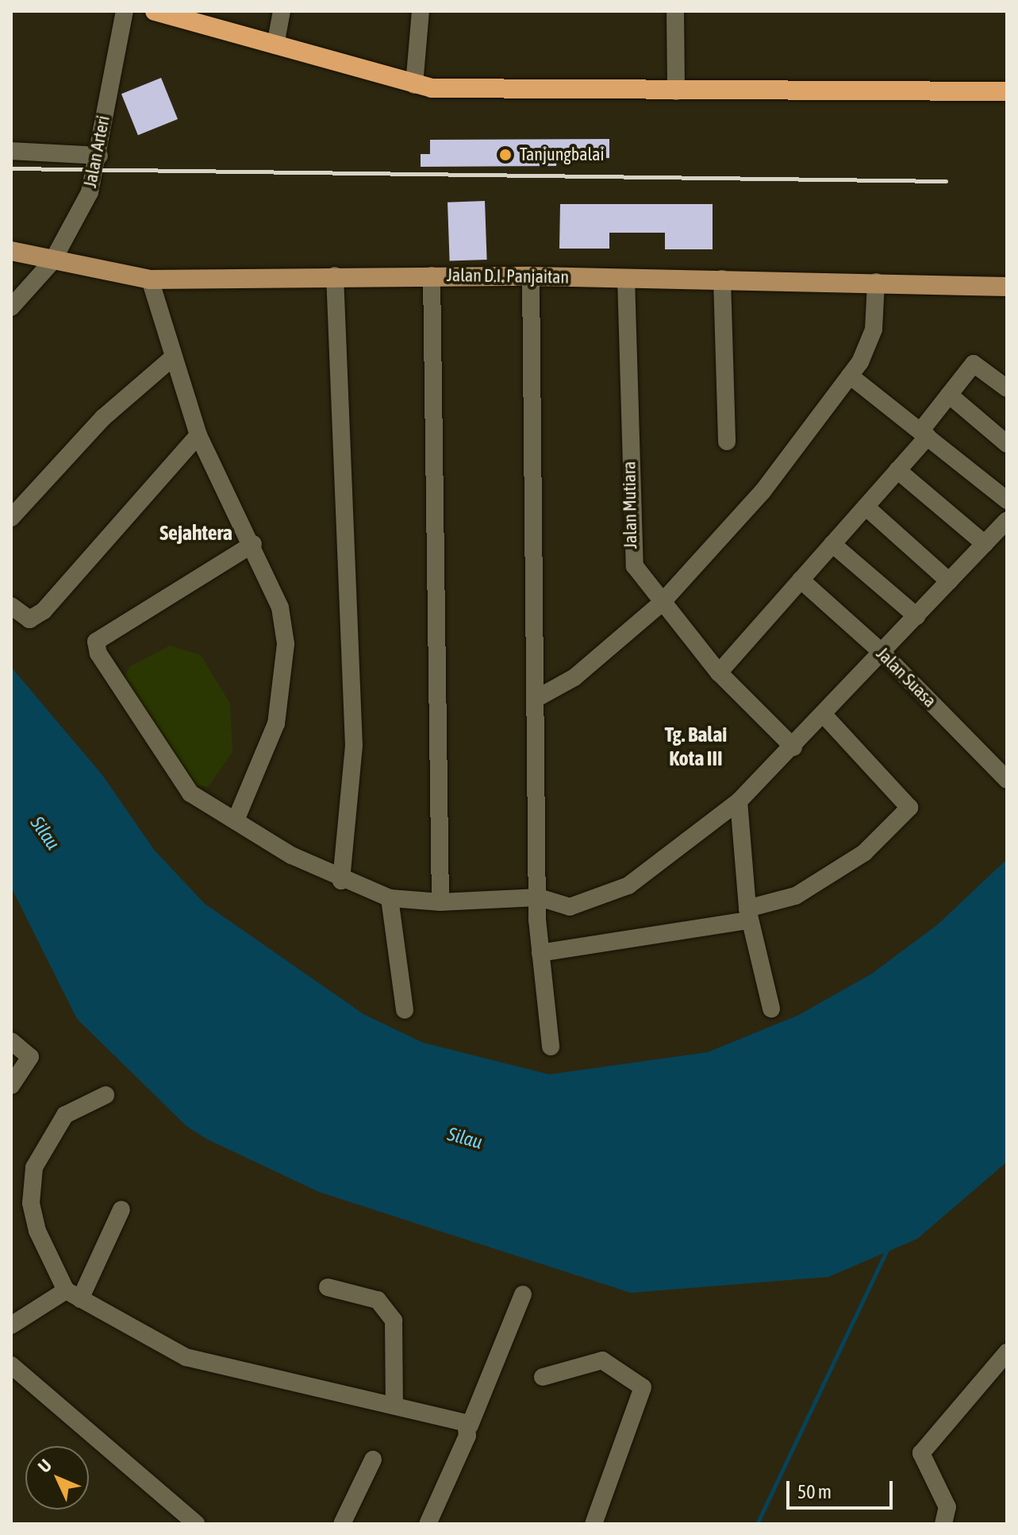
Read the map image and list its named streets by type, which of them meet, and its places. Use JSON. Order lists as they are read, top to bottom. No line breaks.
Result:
{"streets":{"main road":["Jalan D.I. Panjaitan"],"street":["Jalan Arteri","Jalan Mutiara","Jalan Suasa"]},"crossings":[["Jalan Arteri","Jalan D.I. Panjaitan"],["Jalan D.I. Panjaitan","Jalan Mutiara"]],"districts":["Sejahtera","Tg. Balai Kota III"],"water":["Silau"],"places":["Tanjungbalai"],"scale_bar":"50 m","north":"top left"}
